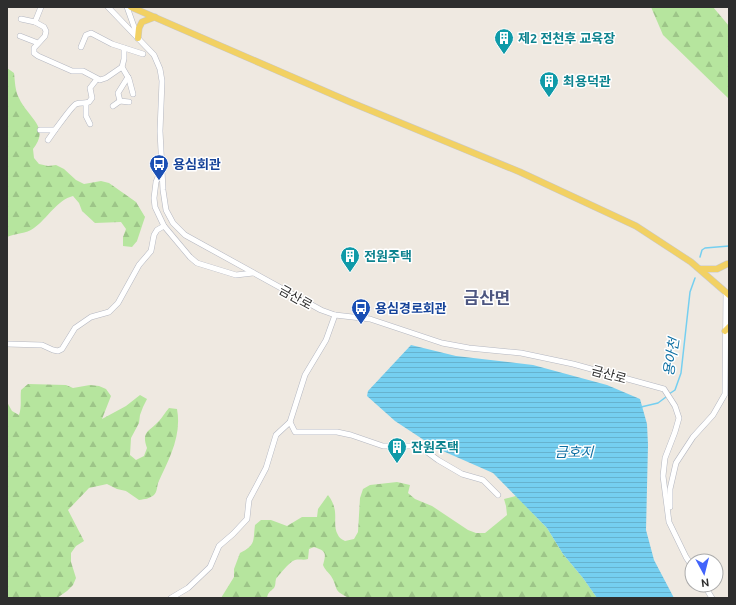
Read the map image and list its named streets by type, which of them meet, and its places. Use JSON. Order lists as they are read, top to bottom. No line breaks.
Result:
{"streets":{"street":["금산로"]},"districts":["금산면"],"water":["용아천","금호지"],"places":{"building":["제2 전천후 교육장","최용덕관","전원주택","잔원주택"],"bus stop":["용심회관","용심경로회관"]},"north":"bottom"}
